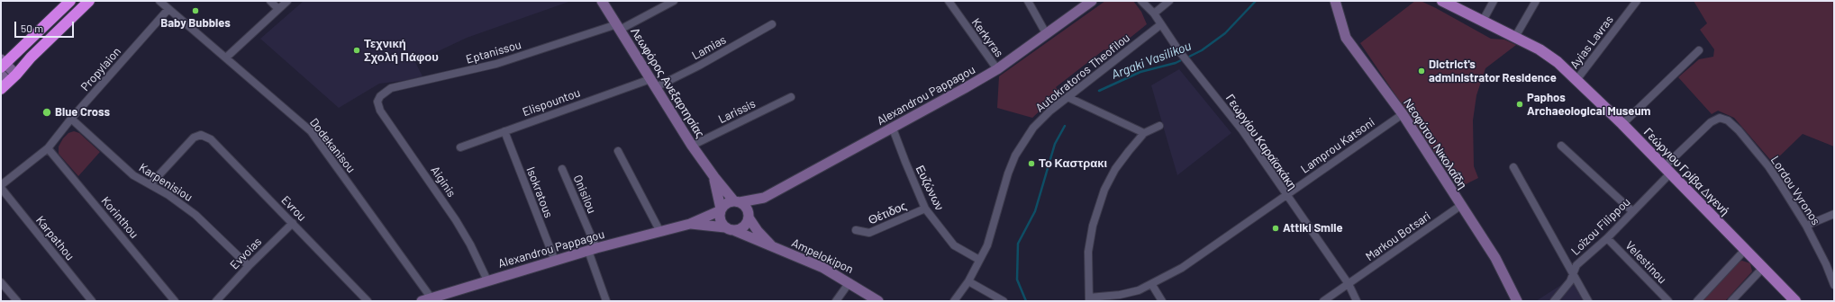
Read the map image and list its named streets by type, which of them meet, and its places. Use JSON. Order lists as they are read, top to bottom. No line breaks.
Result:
{"streets":{"main road":["Γεώργιου Γρίβα Διγενή"],"street":["Kerkyras","Ayias Lavras","Lamias","Eptanissou","Propylaion","Autokratoros Theofilou","Λεωφόρος Ανεξαρτησίας","Alexandrou Pappagou","Elispountou","Larissis","Γεωργίου Καραϊσκάκη","Νεοφύτου Νικολαΐδη","Dodekanisou","Lamprou Katsoni","Aiginis","Karpenisiou","Ευζώνων","Lordou Vyronos","Isokratous","Onisilou","Evrou","Θέτιδος","Korinthou","Loïzou Filippou","Markou Botsari","Karpathou","Evvoias","Ampelokipon","Velestinou"]},"crossings":[["Kerkyras","Alexandrou Pappagou"],["Ayias Lavras","Γεώργιου Γρίβα Διγενή"],["Lamias","Λεωφόρος Ανεξαρτησίας"],["Lamias","Elispountou"],["Eptanissou","Λεωφόρος Ανεξαρτησίας"],["Eptanissou","Aiginis"],["Propylaion","Dodekanisou"],["Propylaion","Karpenisiou"],["Propylaion","Korinthou"],["Autokratoros Theofilou","Γεωργίου Καραϊσκάκη"],["Autokratoros Theofilou","Ευζώνων"],["Λεωφόρος Ανεξαρτησίας","Alexandrou Pappagou"],["Λεωφόρος Ανεξαρτησίας","Elispountou"],["Λεωφόρος Ανεξαρτησίας","Larissis"],["Λεωφόρος Ανεξαρτησίας","Ampelokipon"],["Alexandrou Pappagou","Dodekanisou"],["Alexandrou Pappagou","Aiginis"],["Alexandrou Pappagou","Ευζώνων"],["Alexandrou Pappagou","Isokratous"],["Alexandrou Pappagou","Onisilou"],["Alexandrou Pappagou","Ampelokipon"],["Elispountou","Isokratous"],["Γεωργίου Καραϊσκάκη","Lamprou Katsoni"],["Γεωργίου Καραϊσκάκη","Markou Botsari"],["Νεοφύτου Νικολαΐδη","Lamprou Katsoni"],["Νεοφύτου Νικολαΐδη","Markou Botsari"],["Γεώργιου Γρίβα Διγενή","Loïzou Filippou"],["Karpenisiou","Evrou"],["Karpenisiou","Evvoias"],["Ευζώνων","Θέτιδος"],["Lordou Vyronos","Loïzou Filippou"],["Evrou","Evvoias"],["Loïzou Filippou","Velestinou"]],"water":["Argaki Vasilikou"],"places":["Baby Bubbles","Τεχνική Σχολή Πάφου","Dictrict's administrator Residence","Paphos Archaeological Museum","Blue Cross","Το Καστρακι","Attiki Smile"],"scale_bar":"50 m"}
